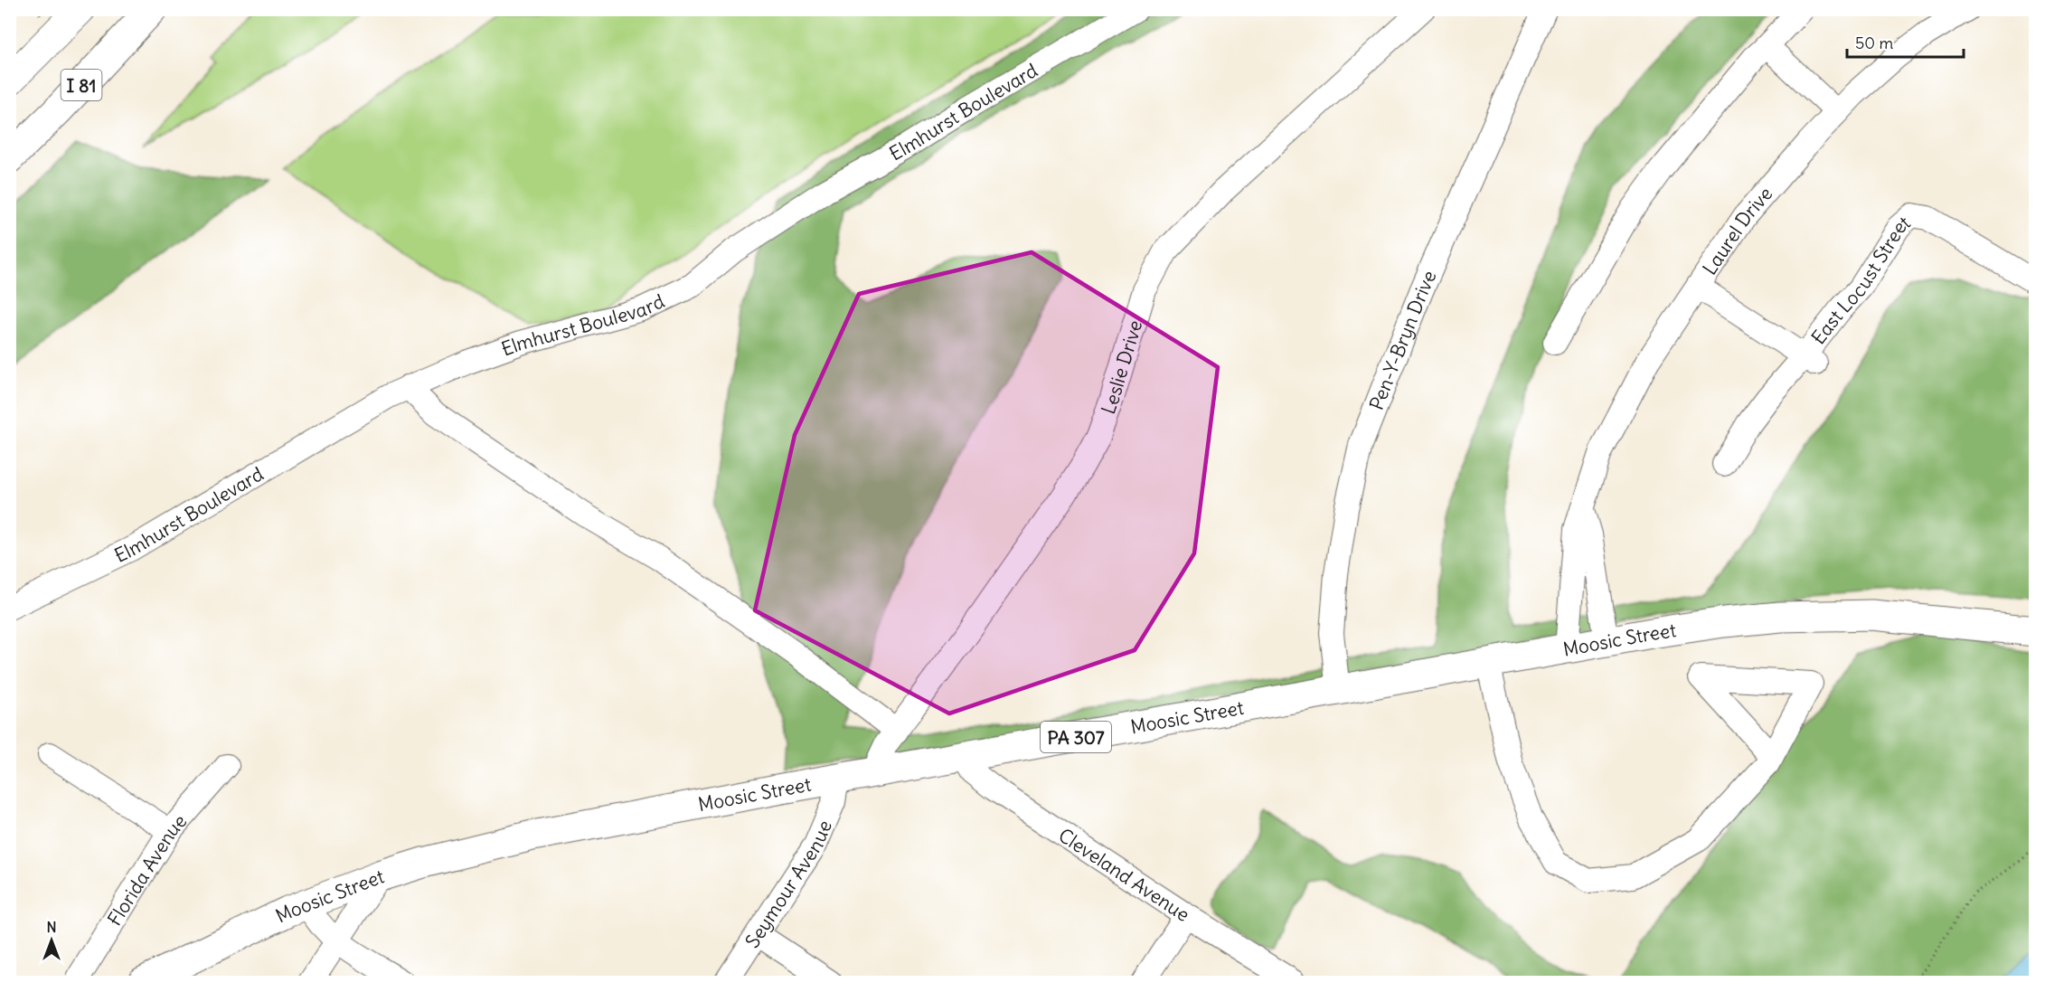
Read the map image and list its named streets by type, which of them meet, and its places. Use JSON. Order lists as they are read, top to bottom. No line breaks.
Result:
{"streets":{"main road":["I 81","Moosic Street","PA 307"],"street":["Elmhurst Boulevard","Laurel Drive","East Locust Street","Pen-Y-Bryn Drive","Leslie Drive","Florida Avenue","Cleveland Avenue","Seymour Avenue"]},"crossings":[["Laurel Drive","Moosic Street"],["Pen-Y-Bryn Drive","Moosic Street"],["Leslie Drive","Moosic Street"],["Moosic Street","Cleveland Avenue"],["Moosic Street","Seymour Avenue"]],"scale_bar":"50 m","north":"top"}
